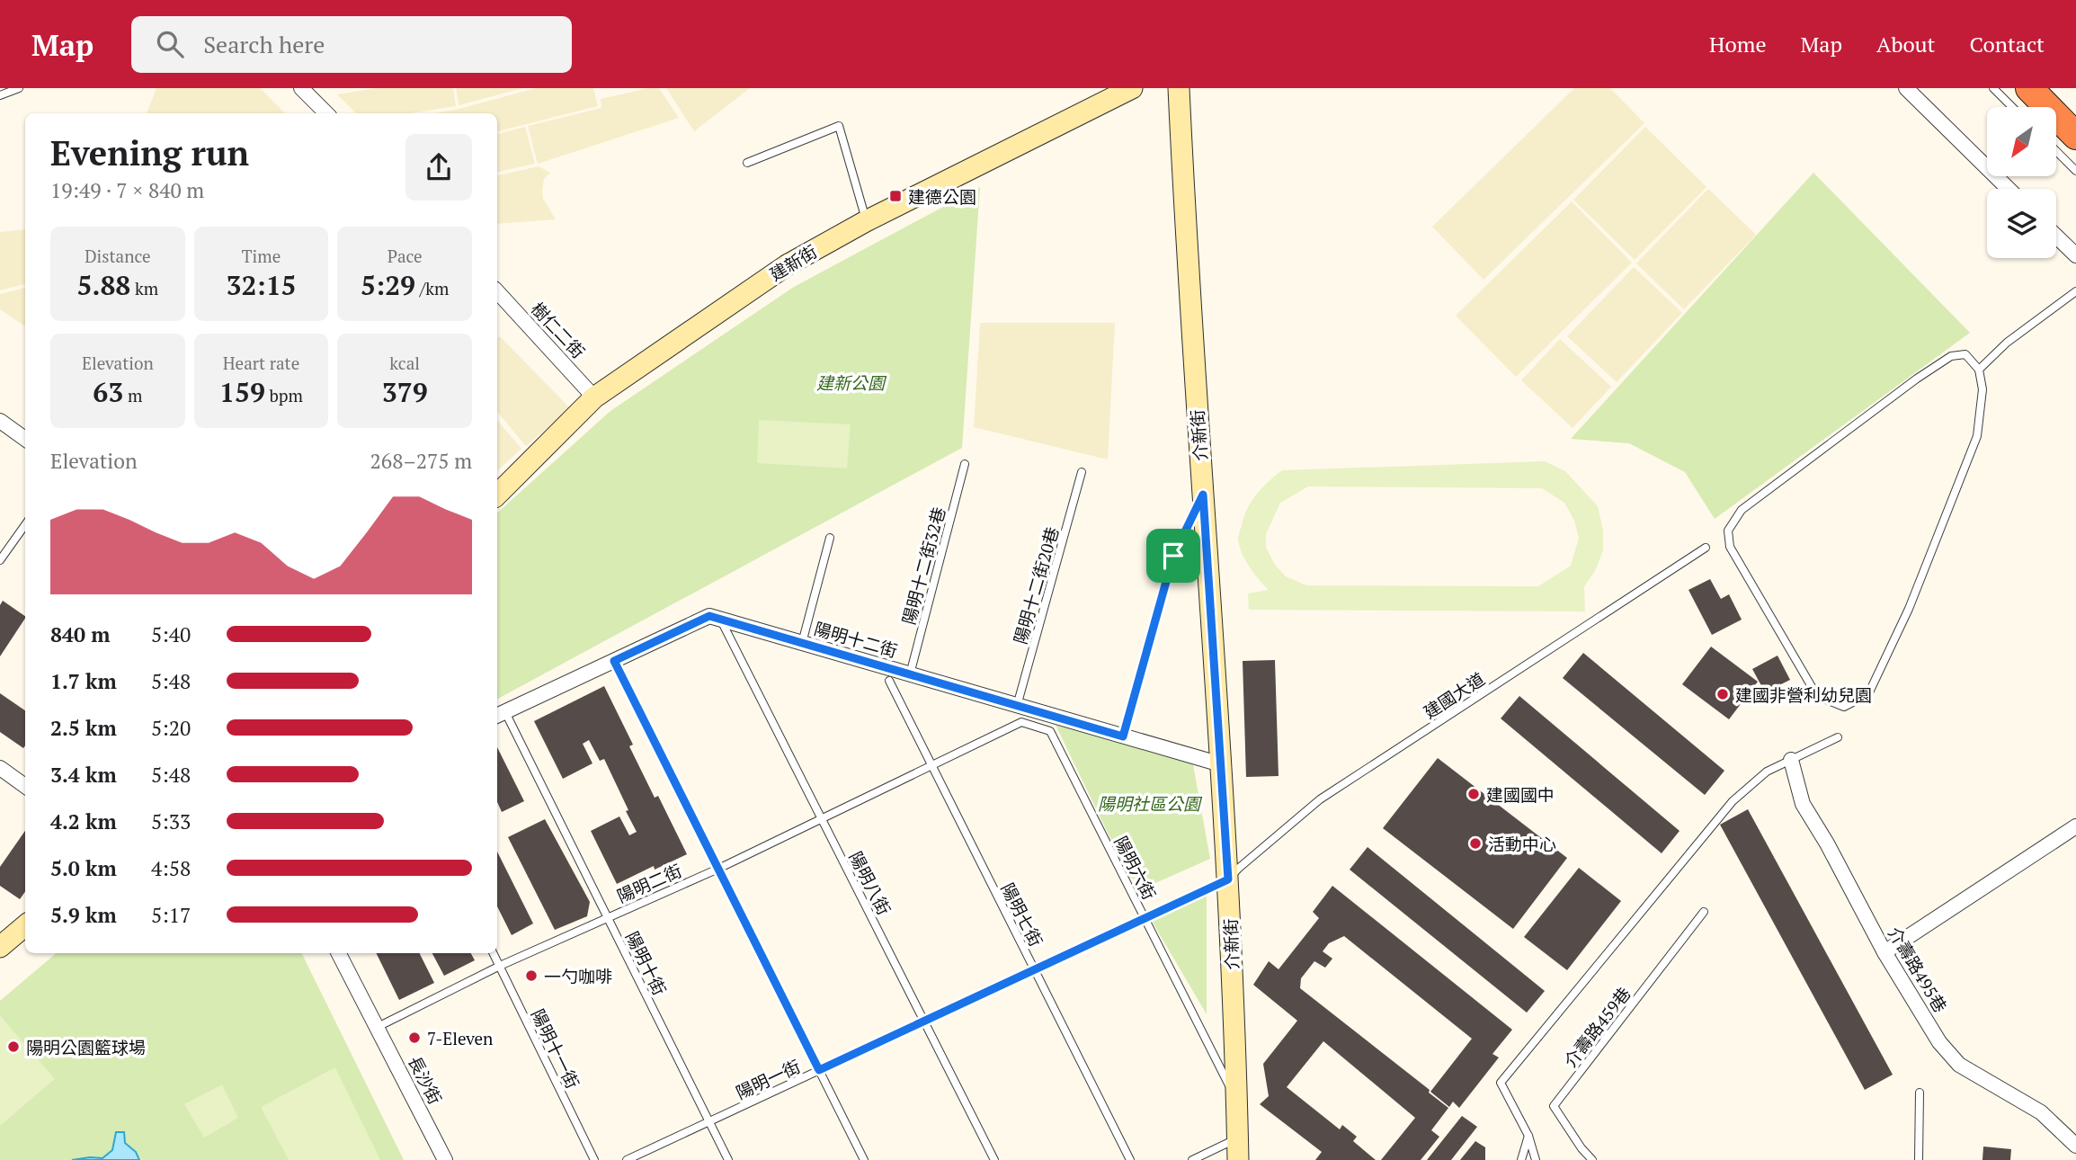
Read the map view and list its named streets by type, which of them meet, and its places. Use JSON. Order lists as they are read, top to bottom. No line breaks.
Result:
{"streets":{"street":["建新街","樹仁二街","介新街","陽明十二街","介壽路495巷","長沙街"],"lane":["陽明十二街32巷","陽明十二街20巷","建國大道","陽明六街","陽明二街","陽明八街","陽明七街","陽明十街","介壽路459巷","陽明十一街","陽明一街"]},"crossings":[["建新街","樹仁二街"],["介新街","陽明十二街"],["介新街","建國大道"],["介新街","陽明六街"],["介新街","陽明一街"],["陽明十二街32巷","陽明十二街"],["陽明十二街20巷","陽明十二街"],["陽明十二街","陽明八街"],["陽明十二街","陽明十街"],["建國大道","陽明一街"],["陽明六街","陽明二街"],["陽明六街","陽明一街"],["陽明二街","陽明八街"],["陽明二街","陽明七街"],["陽明二街","陽明十街"],["陽明二街","陽明十一街"],["陽明二街","長沙街"],["陽明八街","陽明一街"],["陽明七街","陽明一街"],["陽明十街","陽明一街"]],"parks":["建新公園","陽明社區公園"],"places":{"transit":["建德公園"],"other":["建國非營利幼兒園","建國國中","活動中心","一勺咖啡","7-Eleven","陽明公園籃球場"]},"north":"bottom left","page":{"header":"Map","search":"Search here","nav":["Home","Map","About","Contact"],"heading":["Evening run","19:49 · 7 × 840 m"],"stats":[["Distance","5.88 km"],["Time","32:15"],["Pace","5:29 /km"],["Elevation","63 m"],["Heart rate","159 bpm"],["kcal","379"]],"chart":["Elevation","268–275 m"],"list":[{"name":"840 m","note":"5:40"},{"name":"1.7 km","note":"5:48"},{"name":"2.5 km","note":"5:20"},{"name":"3.4 km","note":"5:48"},{"name":"4.2 km","note":"5:33"},{"name":"5.0 km","note":"4:58"},{"name":"5.9 km","note":"5:17"}]}}
